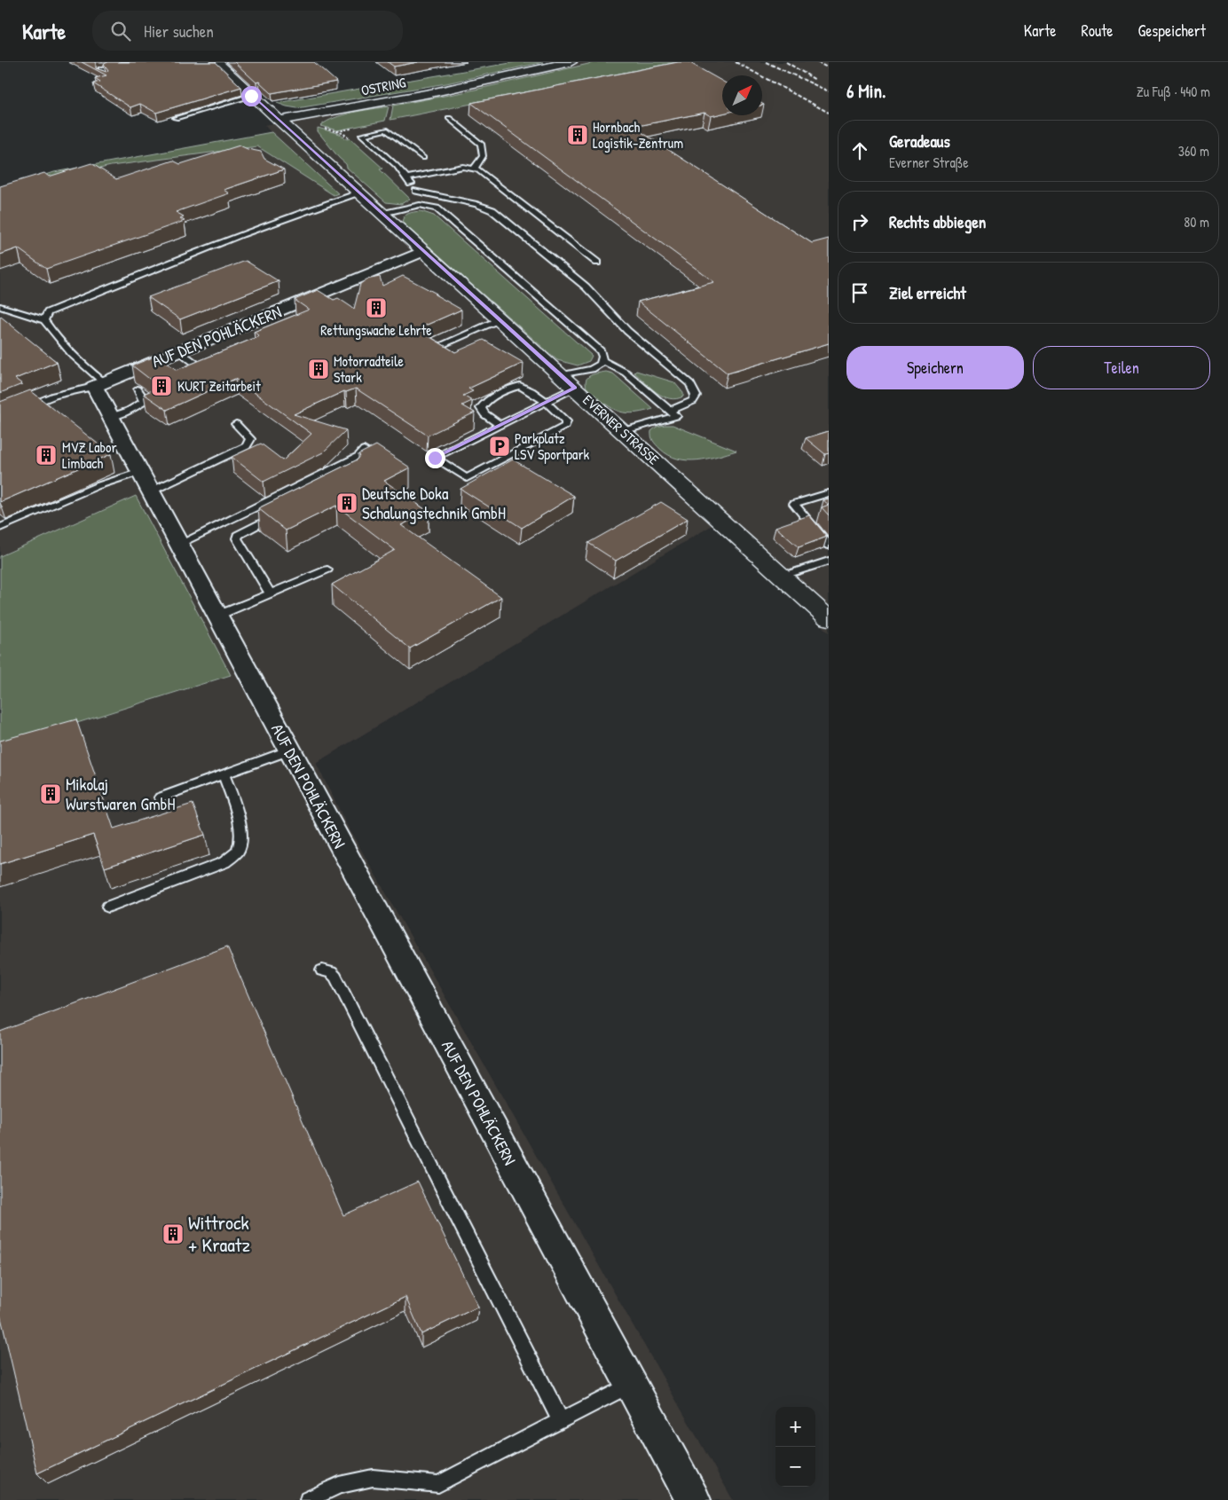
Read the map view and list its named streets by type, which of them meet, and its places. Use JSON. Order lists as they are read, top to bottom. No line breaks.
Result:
{"streets":{"street":["OSTRING","AUF DEN POHLÄCKERN","EVERNER STRASSE"]},"crossings":[["OSTRING","EVERNER STRASSE"],["AUF DEN POHLÄCKERN","EVERNER STRASSE"]],"places":{"building":["Hornbach Logistik-Zentrum","Rettungswache Lehrte","Motorradteile Stark","KURT Zeitarbeit","MVZ Labor Limbach","Deutsche Doka Schalungstechnik GmbH","Mikolaj Wurstwaren GmbH","Wittrock + Kraatz"],"parking":["Parkplatz LSV Sportpark"]},"north":"top right","page":{"header":"Karte","search":"Hier suchen","nav":["Karte","Route","Gespeichert"],"heading":["6 Min.","Zu Fuß · 440 m"],"list":[["Geradeaus","Everner Straße","360 m"],["Rechts abbiegen","80 m"],"Ziel erreicht"],"buttons":["Speichern","Teilen"],"map_buttons":["+","−"]}}
